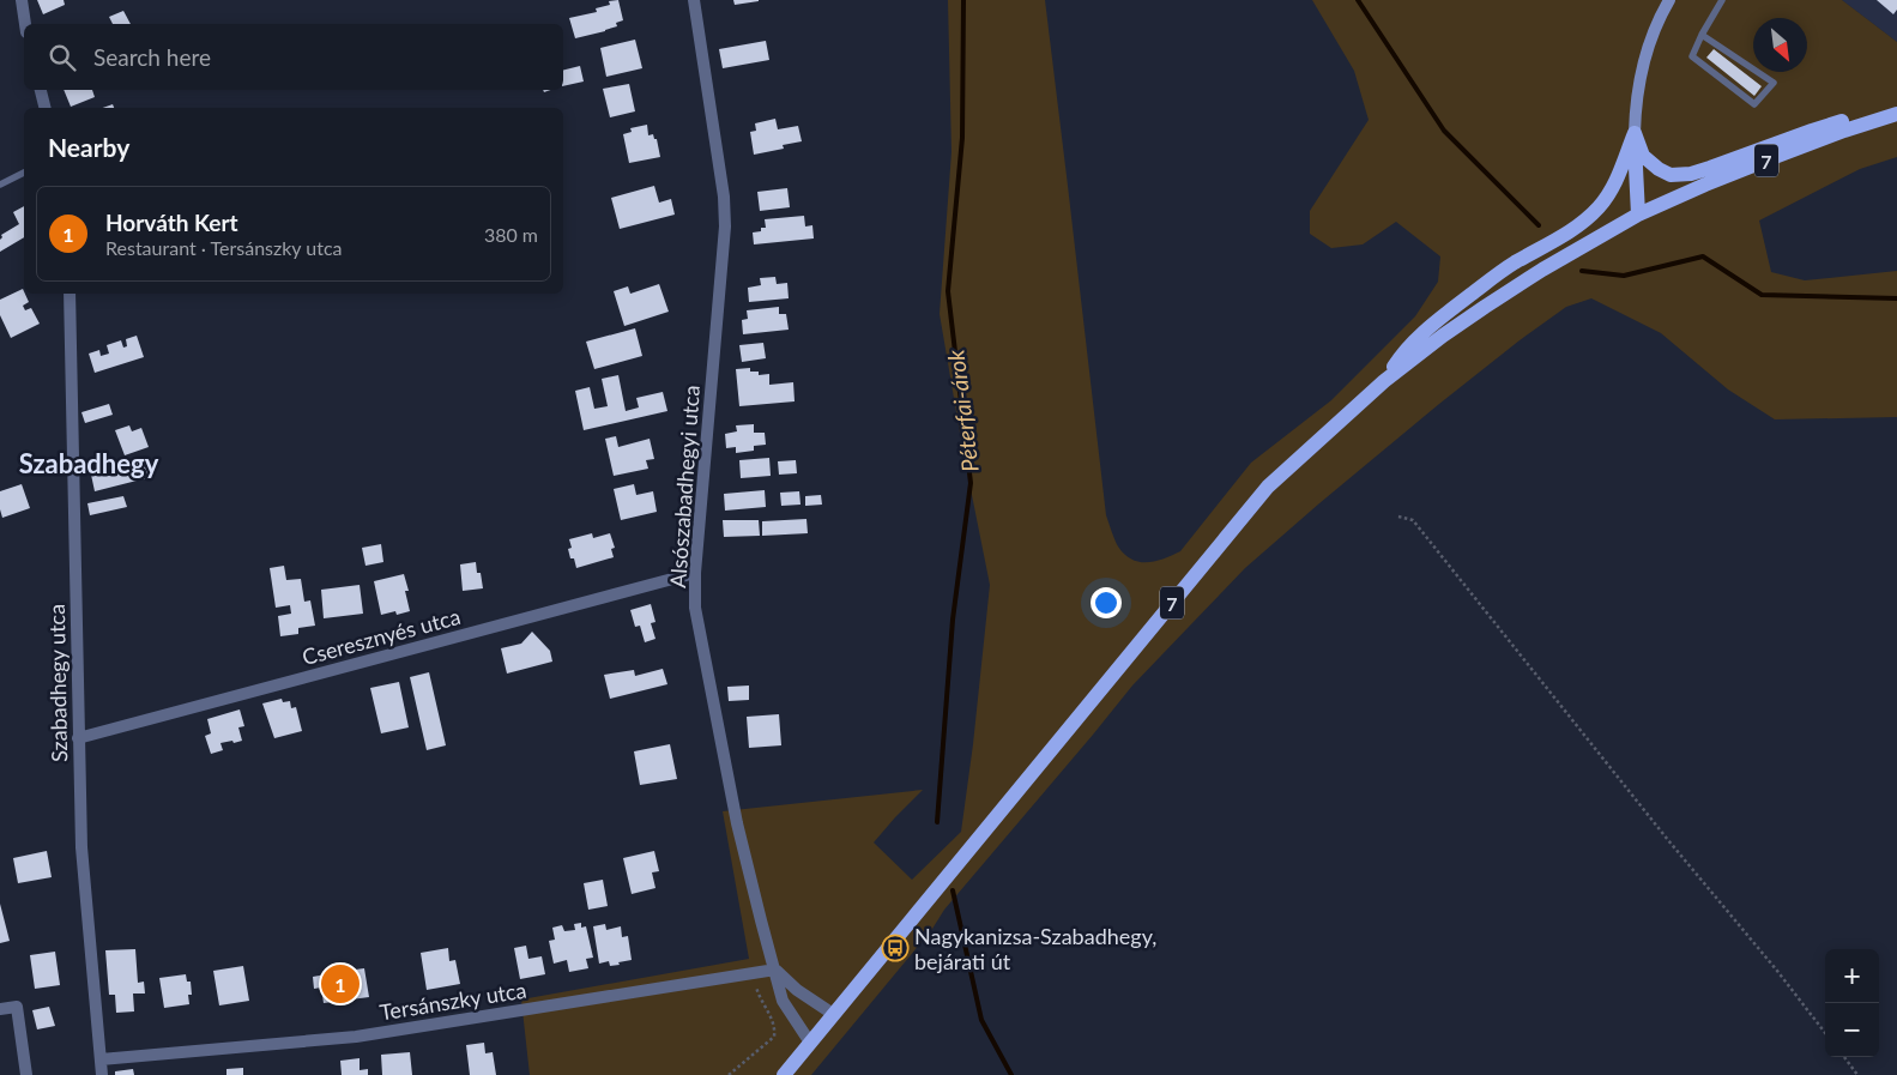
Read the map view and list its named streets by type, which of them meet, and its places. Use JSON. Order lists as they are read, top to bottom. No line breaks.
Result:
{"streets":{"main road":["7"],"street":["Alsószabadhegyi utca","Cseresznyés utca","Szabadhegy utca","Tersánszky utca"]},"crossings":[["7","Alsószabadhegyi utca"],["Alsószabadhegyi utca","Cseresznyés utca"],["Alsószabadhegyi utca","Tersánszky utca"],["Cseresznyés utca","Szabadhegy utca"],["Szabadhegy utca","Tersánszky utca"]],"districts":["Szabadhegy"],"water":["Péterfai-árok"],"places":{"bus stop":["Nagykanizsa-Szabadhegy, bejárati út"]},"north":"bottom right","page":{"search":"Search here","heading":"Nearby","list":[{"mark":"1","name":"Horváth Kert","note":"Restaurant · Tersánszky utca","value":"380 m"}],"map_buttons":["+","−"],"pins":"1"}}
